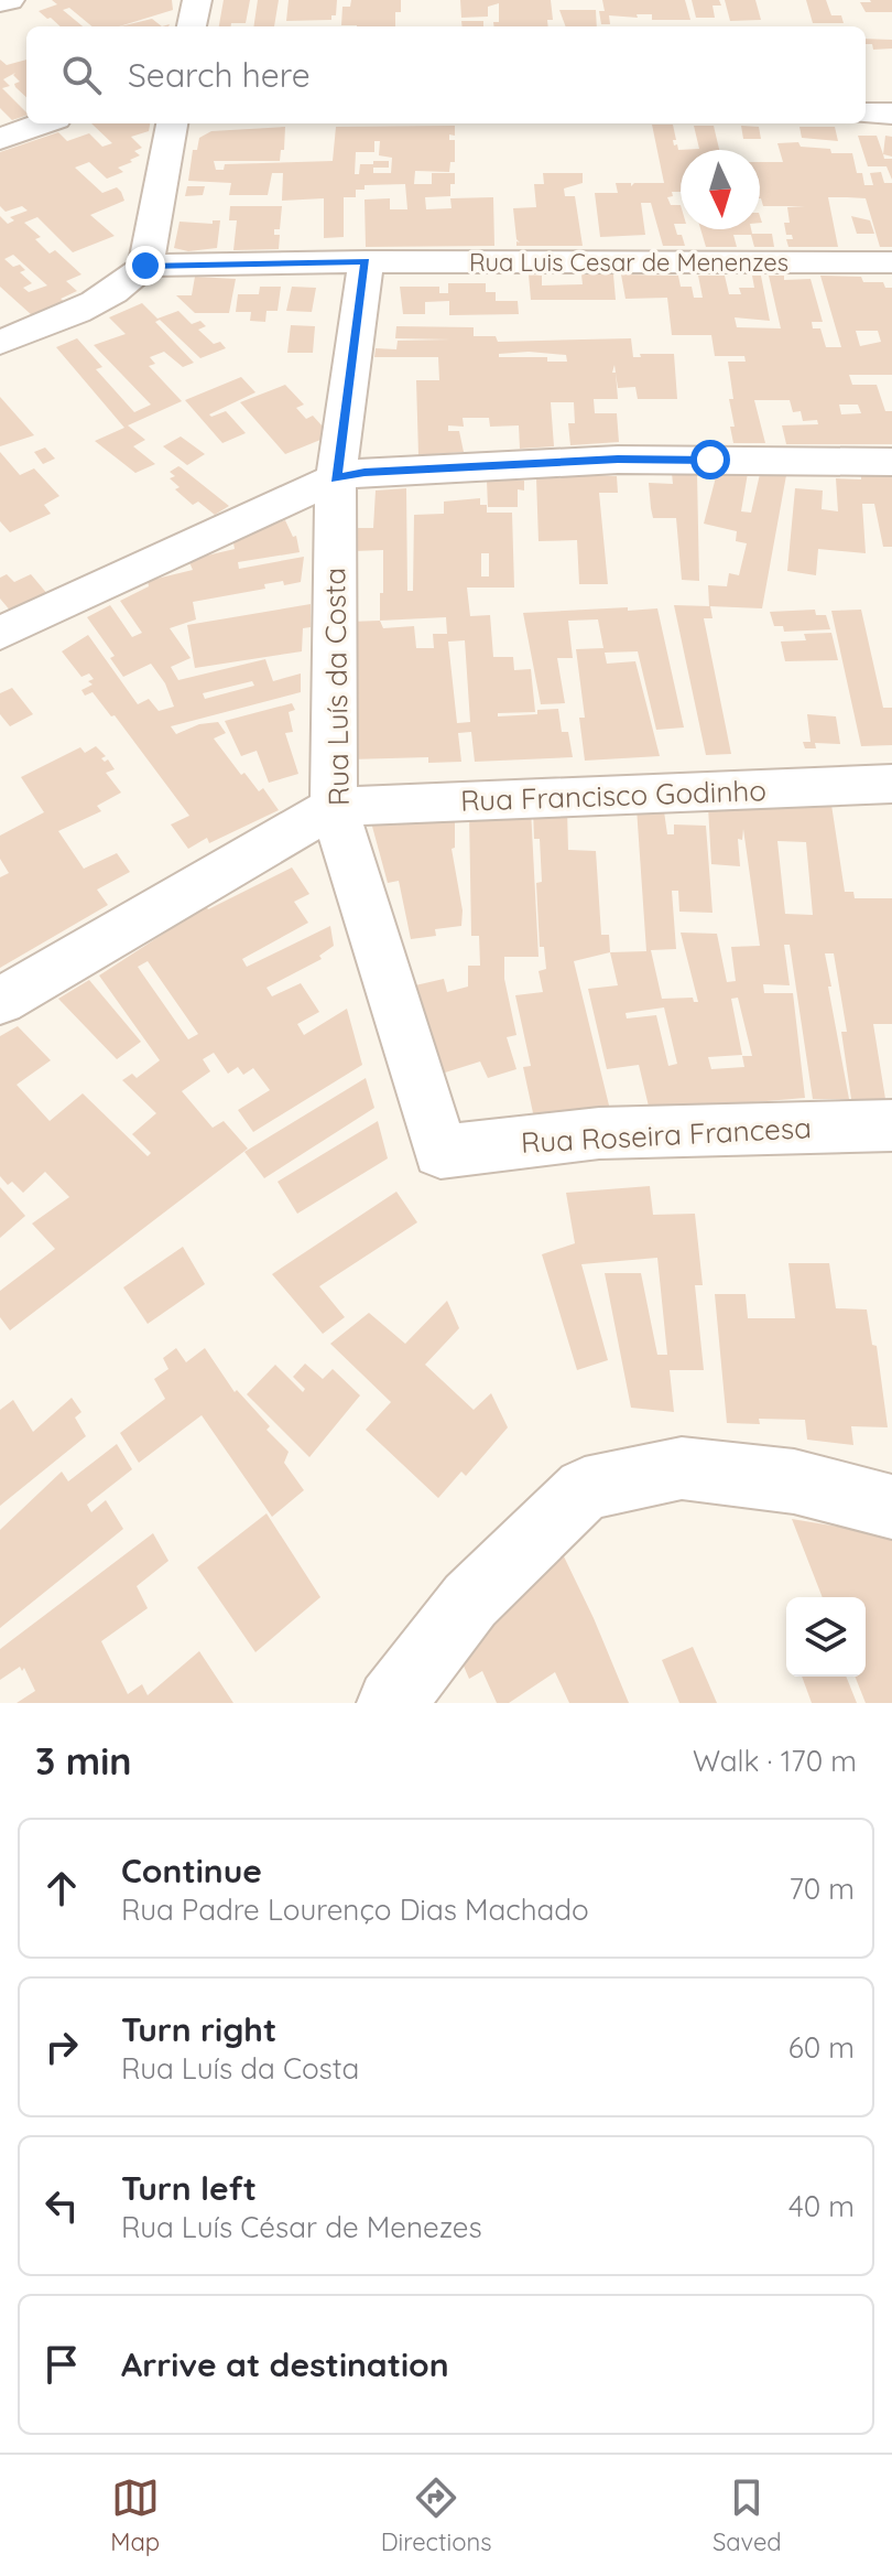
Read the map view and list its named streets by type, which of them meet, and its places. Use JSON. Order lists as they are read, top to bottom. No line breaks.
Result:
{"streets":{"street":["Rua Luis Cesar de Menenzes","Rua Luís da Costa","Rua Francisco Godinho","Rua Roseira Francesa"]},"crossings":[["Rua Luis Cesar de Menenzes","Rua Luís da Costa"],["Rua Luís da Costa","Rua Francisco Godinho"],["Rua Luís da Costa","Rua Roseira Francesa"]],"north":"bottom","page":{"search":"Search here","heading":["3 min","Walk · 170 m"],"list":[["Continue","Rua Padre Lourenço Dias Machado","70 m"],["Turn right","Rua Luís da Costa","60 m"],["Turn left","Rua Luís César de Menezes","40 m"],"Arrive at destination"],"nav":["Map","Directions","Saved"]}}
